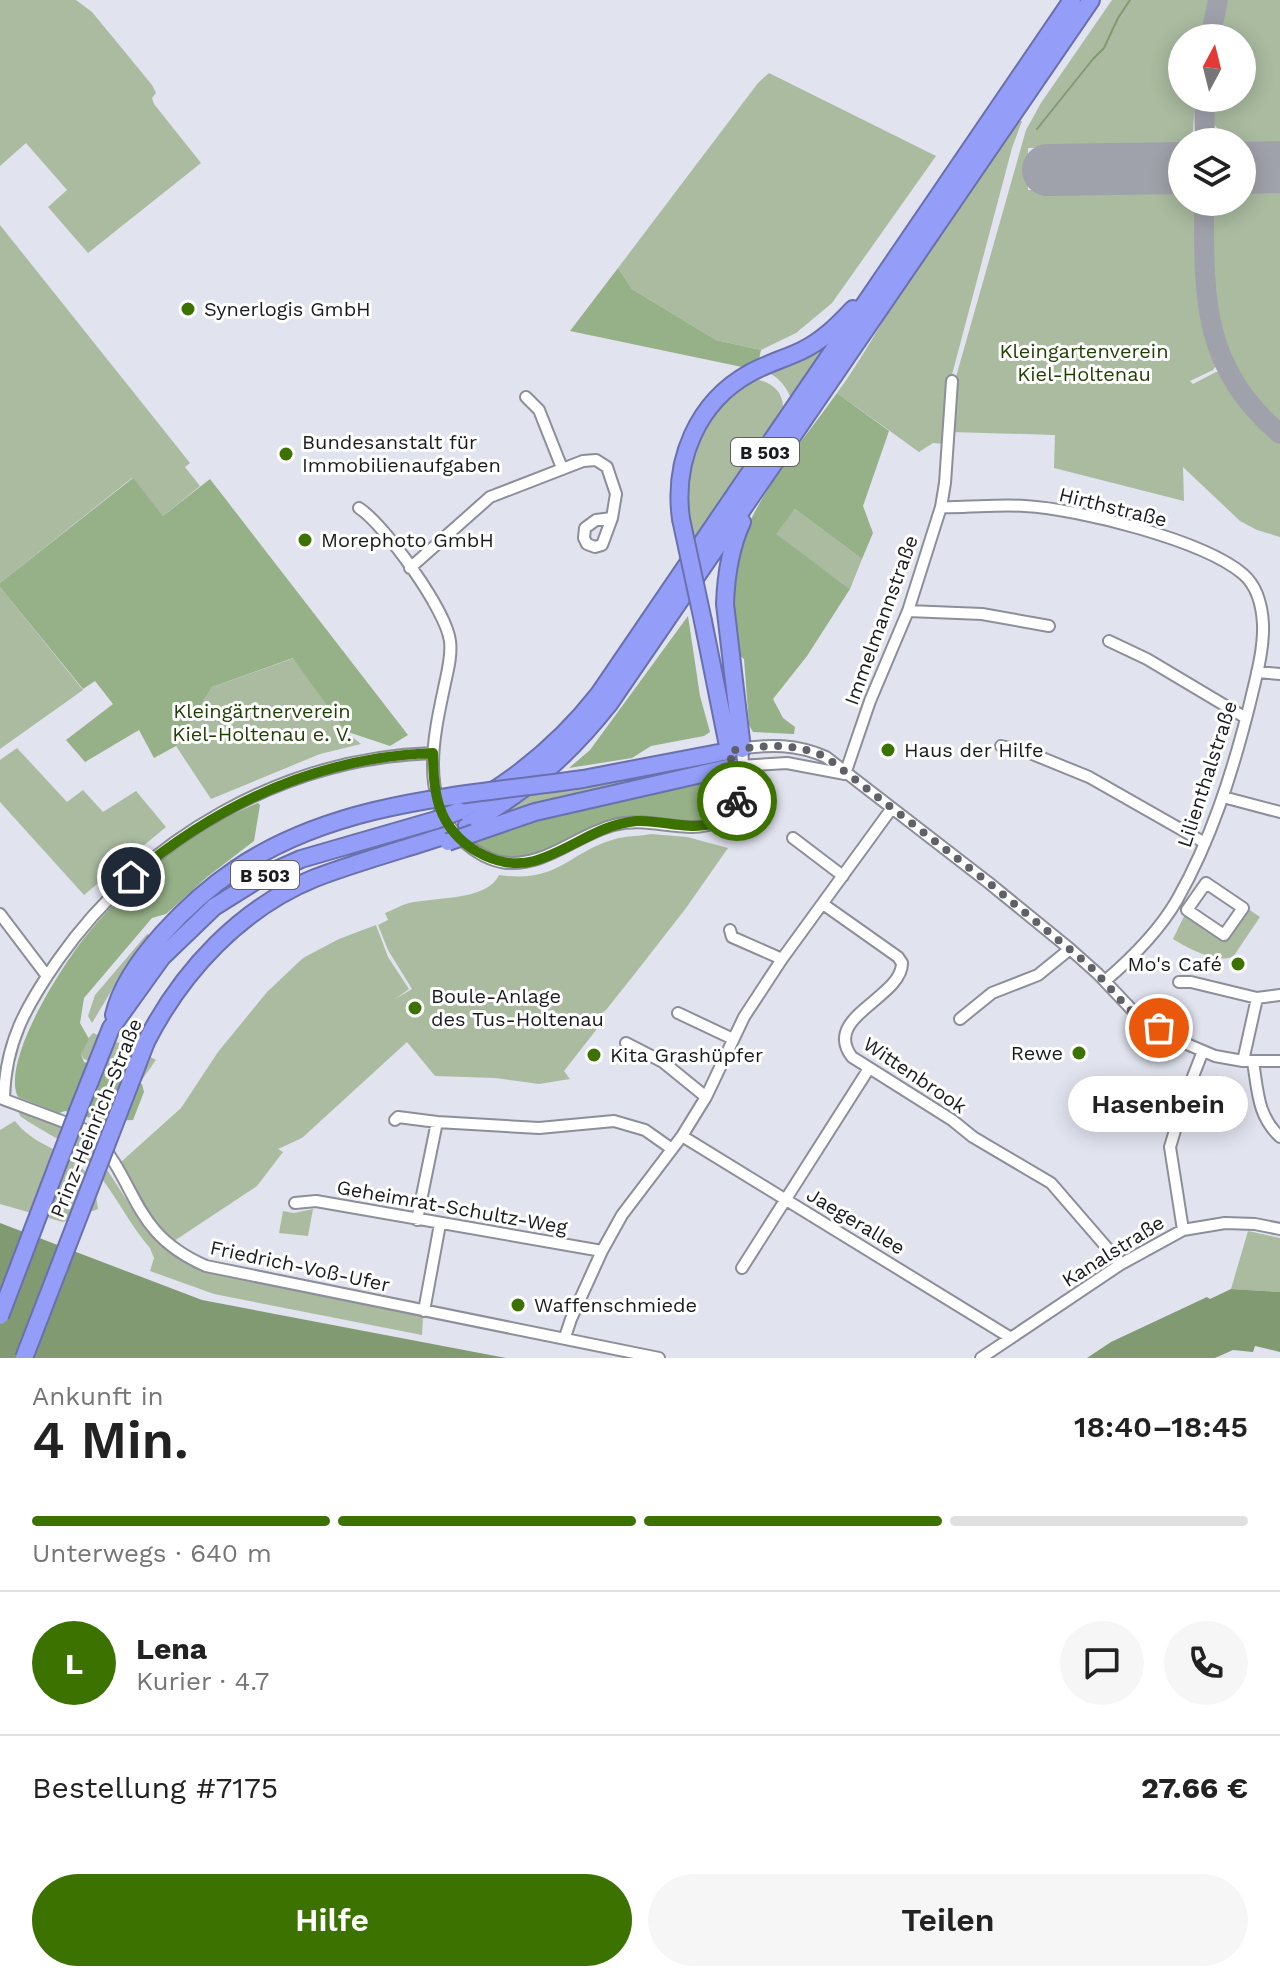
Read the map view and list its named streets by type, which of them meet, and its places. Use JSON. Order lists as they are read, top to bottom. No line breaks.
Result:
{"streets":{"highway":["B 503","Prinz-Heinrich-Straße"],"street":["Hirthstraße","Immelmannstraße","Lilienthalstraße","Wittenbrook","Geheimrat-Schultz-Weg","Jaegerallee","Kanalstraße","Friedrich-Voß-Ufer"]},"crossings":[["B 503","Prinz-Heinrich-Straße"],["Hirthstraße","Immelmannstraße"],["Hirthstraße","Lilienthalstraße"],["Wittenbrook","Kanalstraße"],["Jaegerallee","Kanalstraße"]],"parks":["Kleingartenverein Kiel-Holtenau","Kleingärtnerverein Kiel-Holtenau e. V."],"places":["Synerlogis GmbH","Bundesanstalt für Immobilienaufgaben","Morephoto GmbH","Haus der Hilfe","Mo's Café","Boule-Anlage des Tus-Holtenau","Hasenbein","Rewe","Kita Grashüpfer","Waffenschmiede"],"north":"top","page":{"bubble":"Hasenbein","heading":["4 Min.","Ankunft in","18:40–18:45"],"panel":["Lena","Kurier · 4.7","Bestellung #7175","27.66 €"],"bar":"Unterwegs · 640 m","round":"L","buttons":["Hilfe","Teilen"]}}
